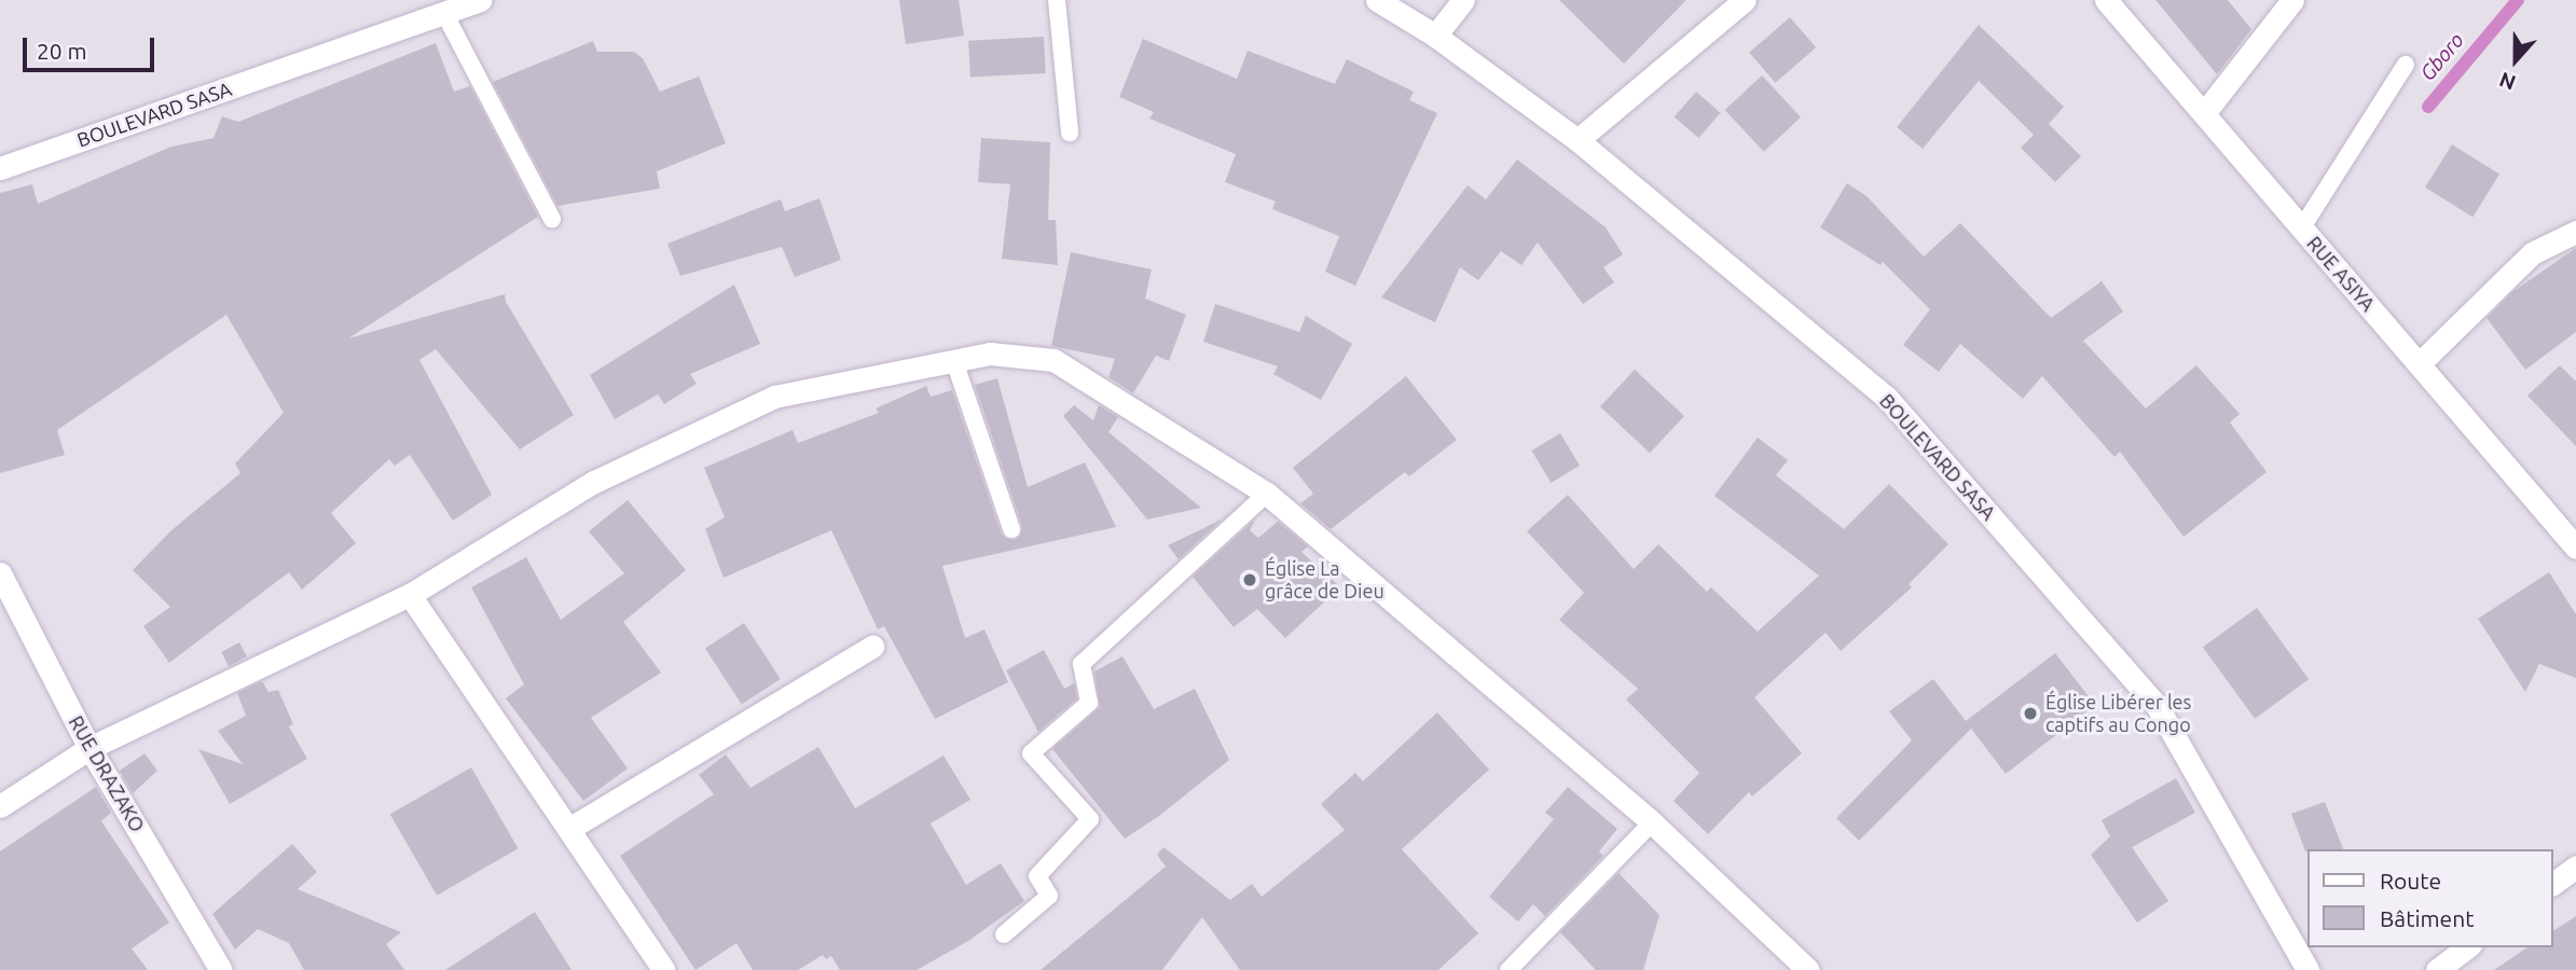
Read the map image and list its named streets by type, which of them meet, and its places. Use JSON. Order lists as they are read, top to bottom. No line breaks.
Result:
{"streets":{"street":["BOULEVARD SASA","RUE ASIYA","RUE DRAZAKO"]},"water":["Gboro"],"places":["Église La grâce de Dieu","Église Libérer les captifs au Congo"],"legend":["Route","Bâtiment"],"scale_bar":"20 m","north":"bottom"}
